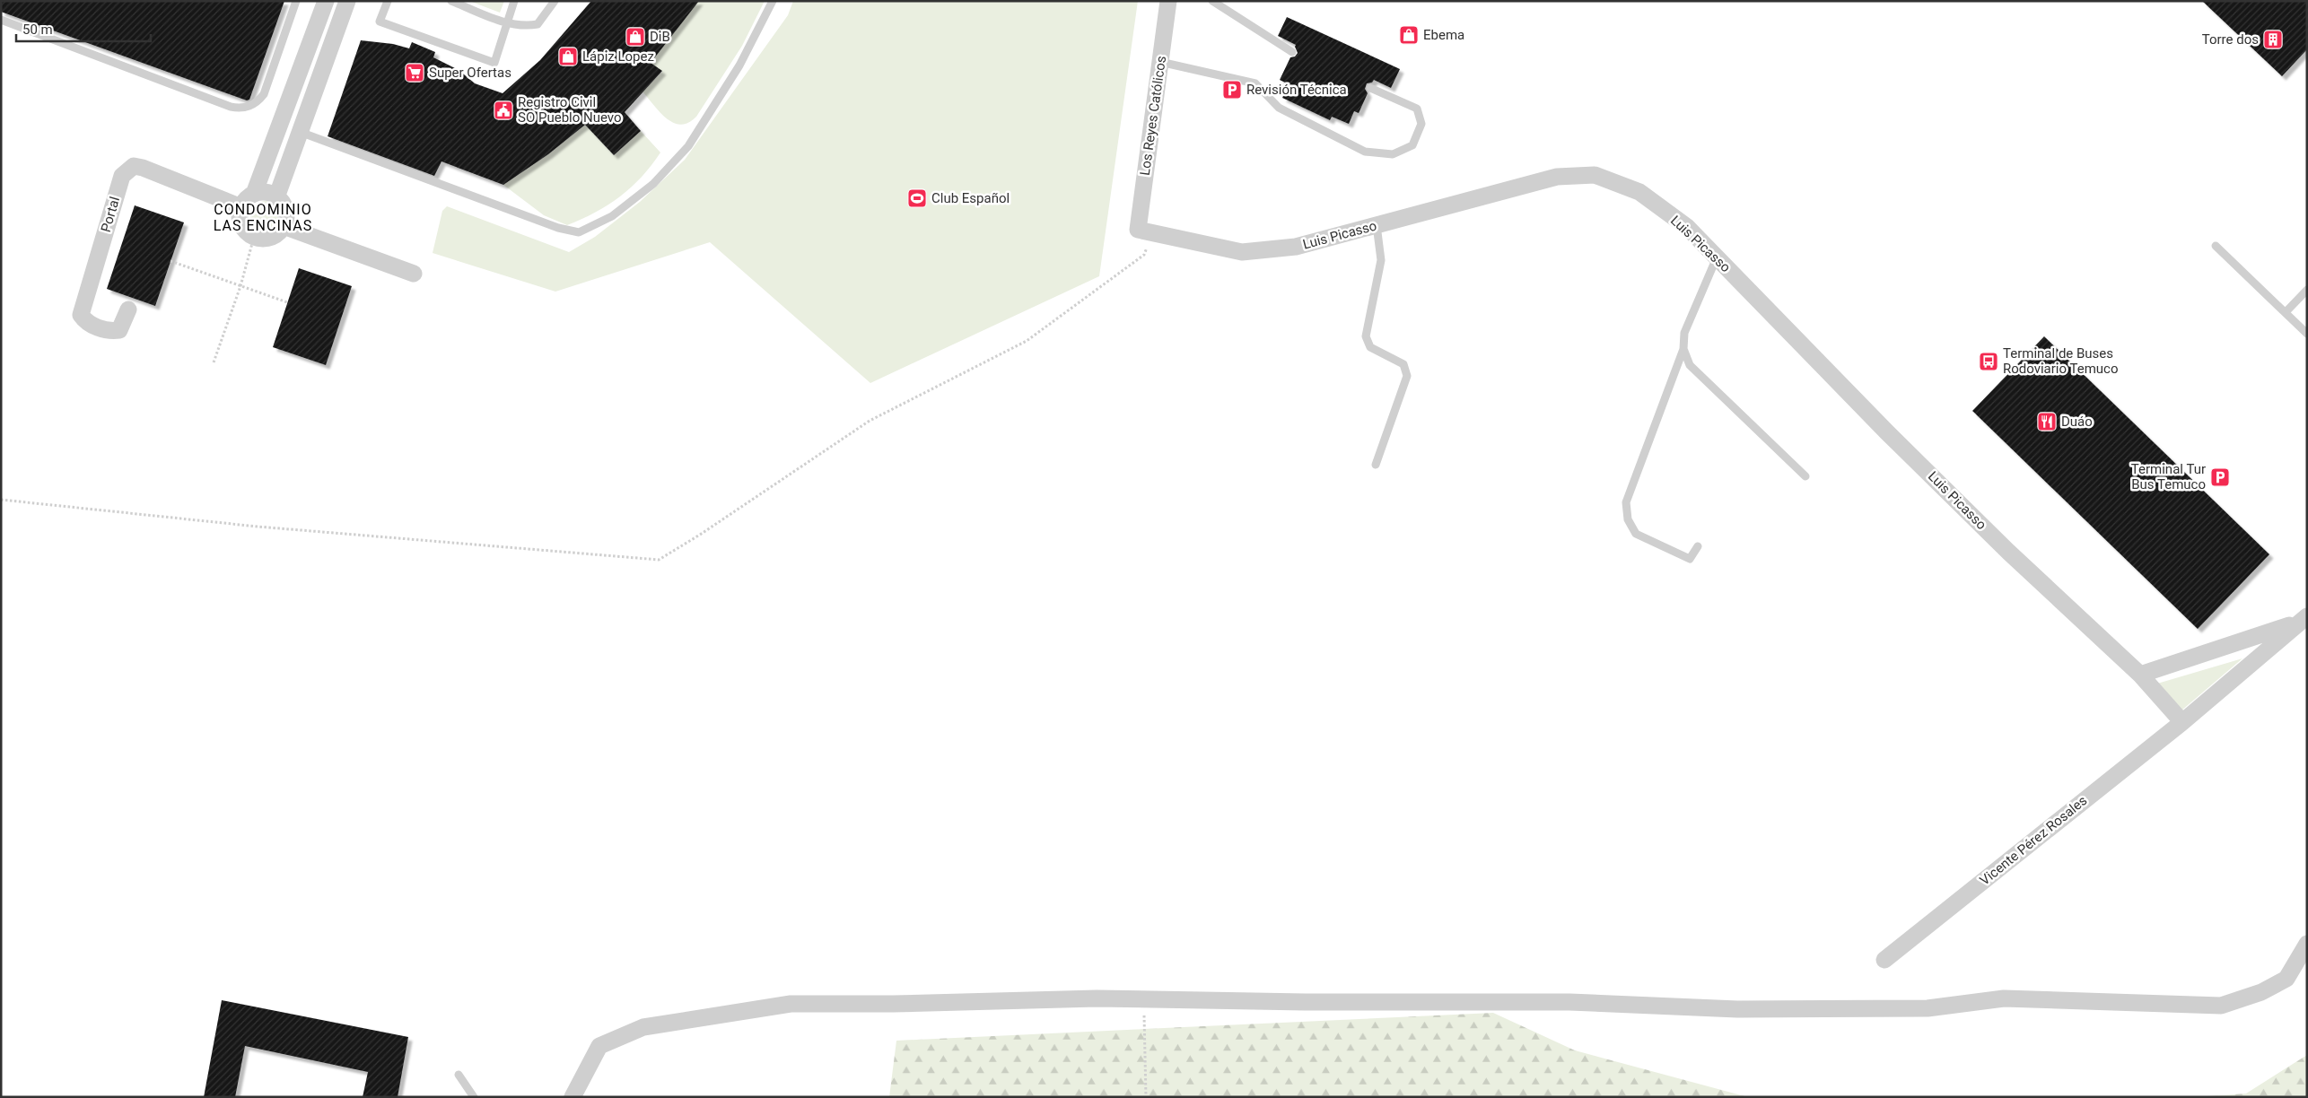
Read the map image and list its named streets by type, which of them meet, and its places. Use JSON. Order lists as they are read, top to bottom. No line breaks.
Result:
{"streets":{"street":["Los Reyes Católicos","Portal","Luis Picasso","Vicente Pérez Rosales"]},"crossings":[["Los Reyes Católicos","Luis Picasso"],["Luis Picasso","Vicente Pérez Rosales"]],"districts":["CONDOMINIO LAS ENCINAS"],"places":{"shop":["Ebema","DiB","Lápiz Lopez"],"building":["Torre dos"],"supermarket":["Super Ofertas"],"parking":["Revisión Técnica","Terminal Tur Bus Temuco"],"public building":["Registro Civil SO Pueblo Nuevo"],"sports":["Club Español"],"bus stop":["Terminal de Buses Rodoviario Temuco"],"restaurant":["Duáo"]},"scale_bar":"50 m"}
